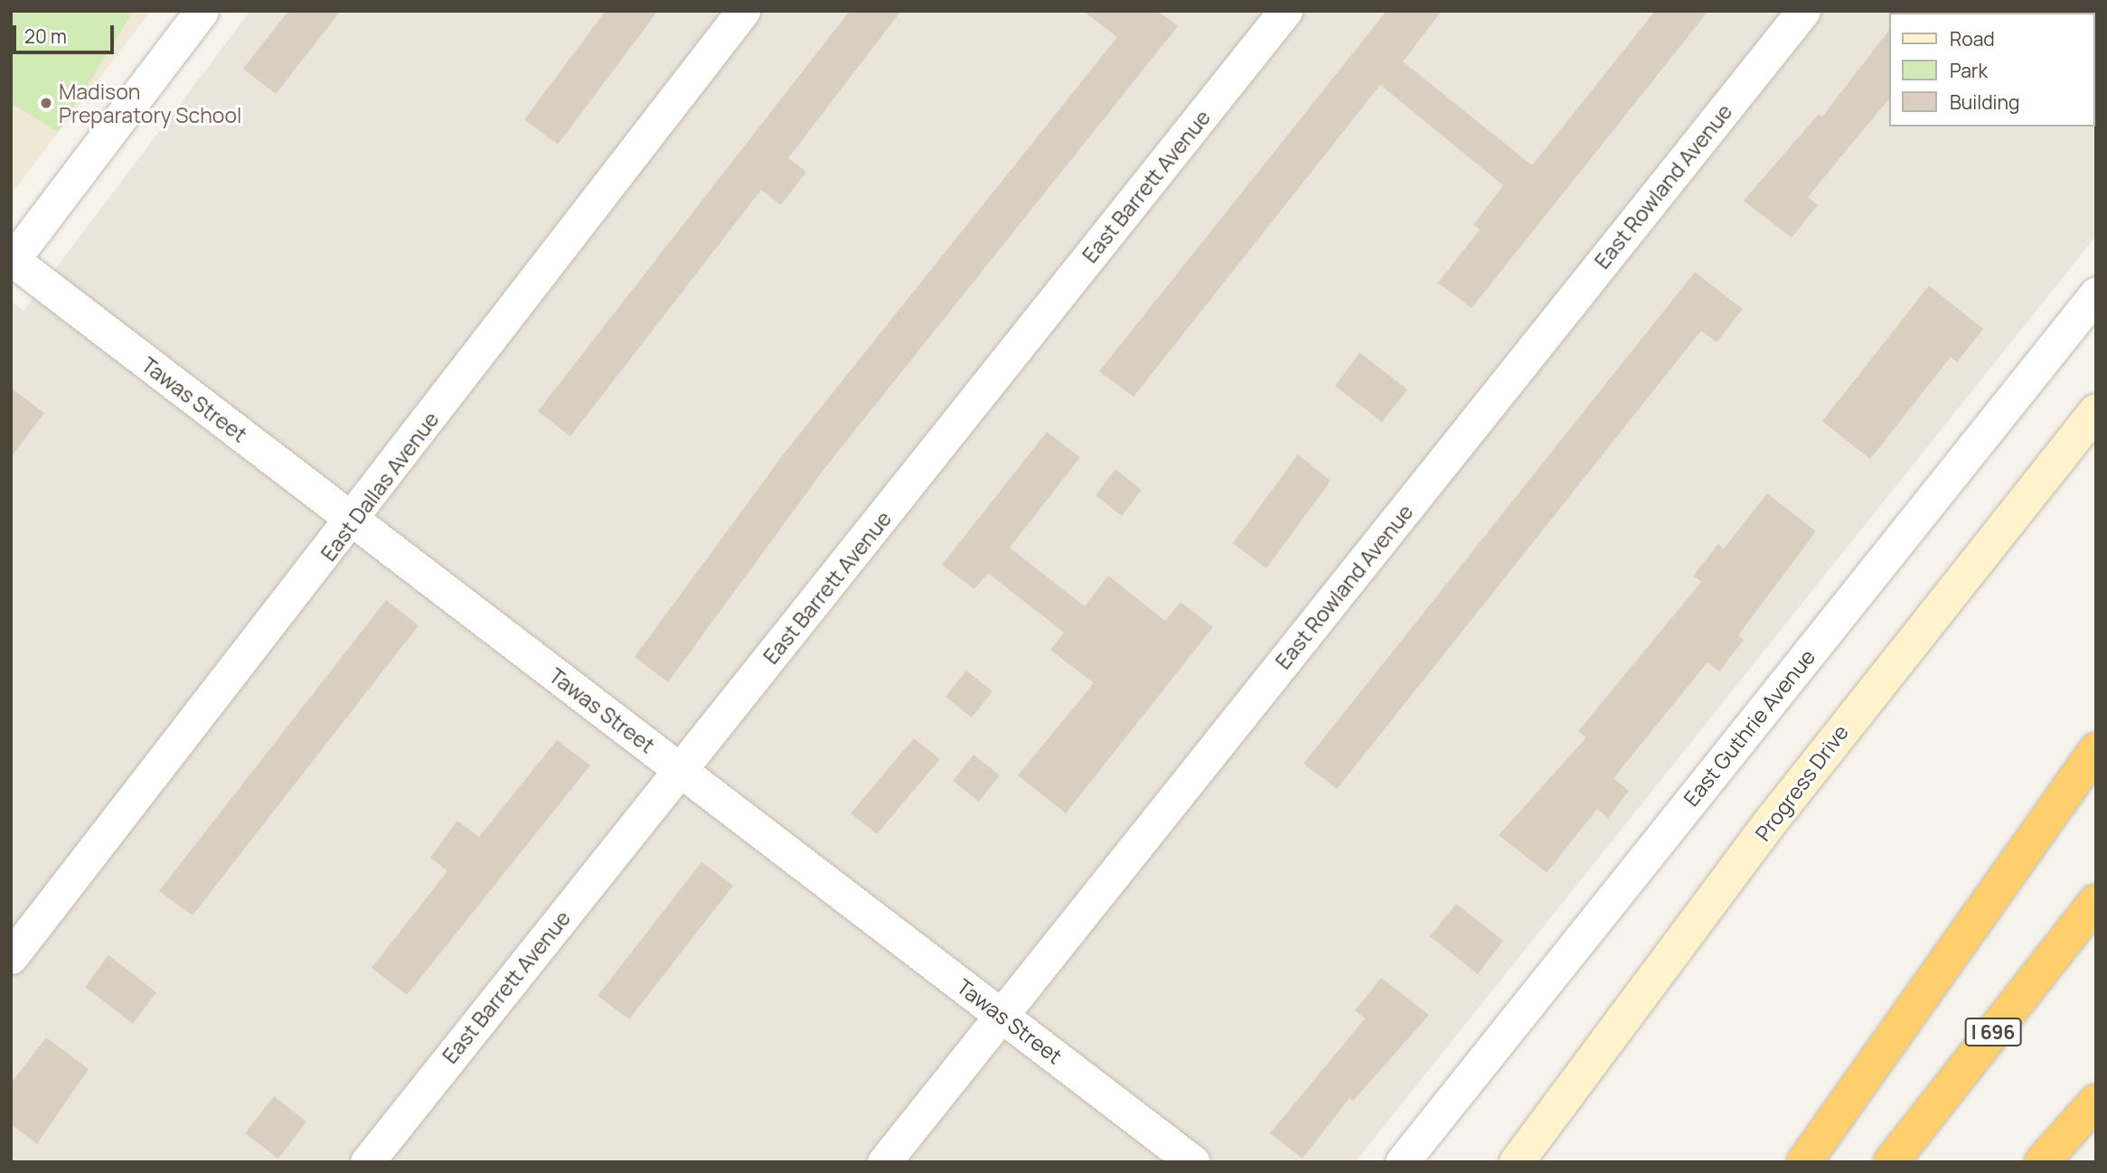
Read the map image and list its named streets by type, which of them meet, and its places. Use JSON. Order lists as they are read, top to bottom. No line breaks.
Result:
{"streets":{"highway":["I 696"],"main road":["Progress Drive"],"street":["East Barrett Avenue","East Rowland Avenue","Tawas Street","East Dallas Avenue","East Guthrie Avenue"]},"crossings":[["East Barrett Avenue","Tawas Street"],["East Rowland Avenue","Tawas Street"],["Tawas Street","East Dallas Avenue"]],"places":["Madison Preparatory School"],"legend":["Road","Park","Building"],"scale_bar":"20 m"}
